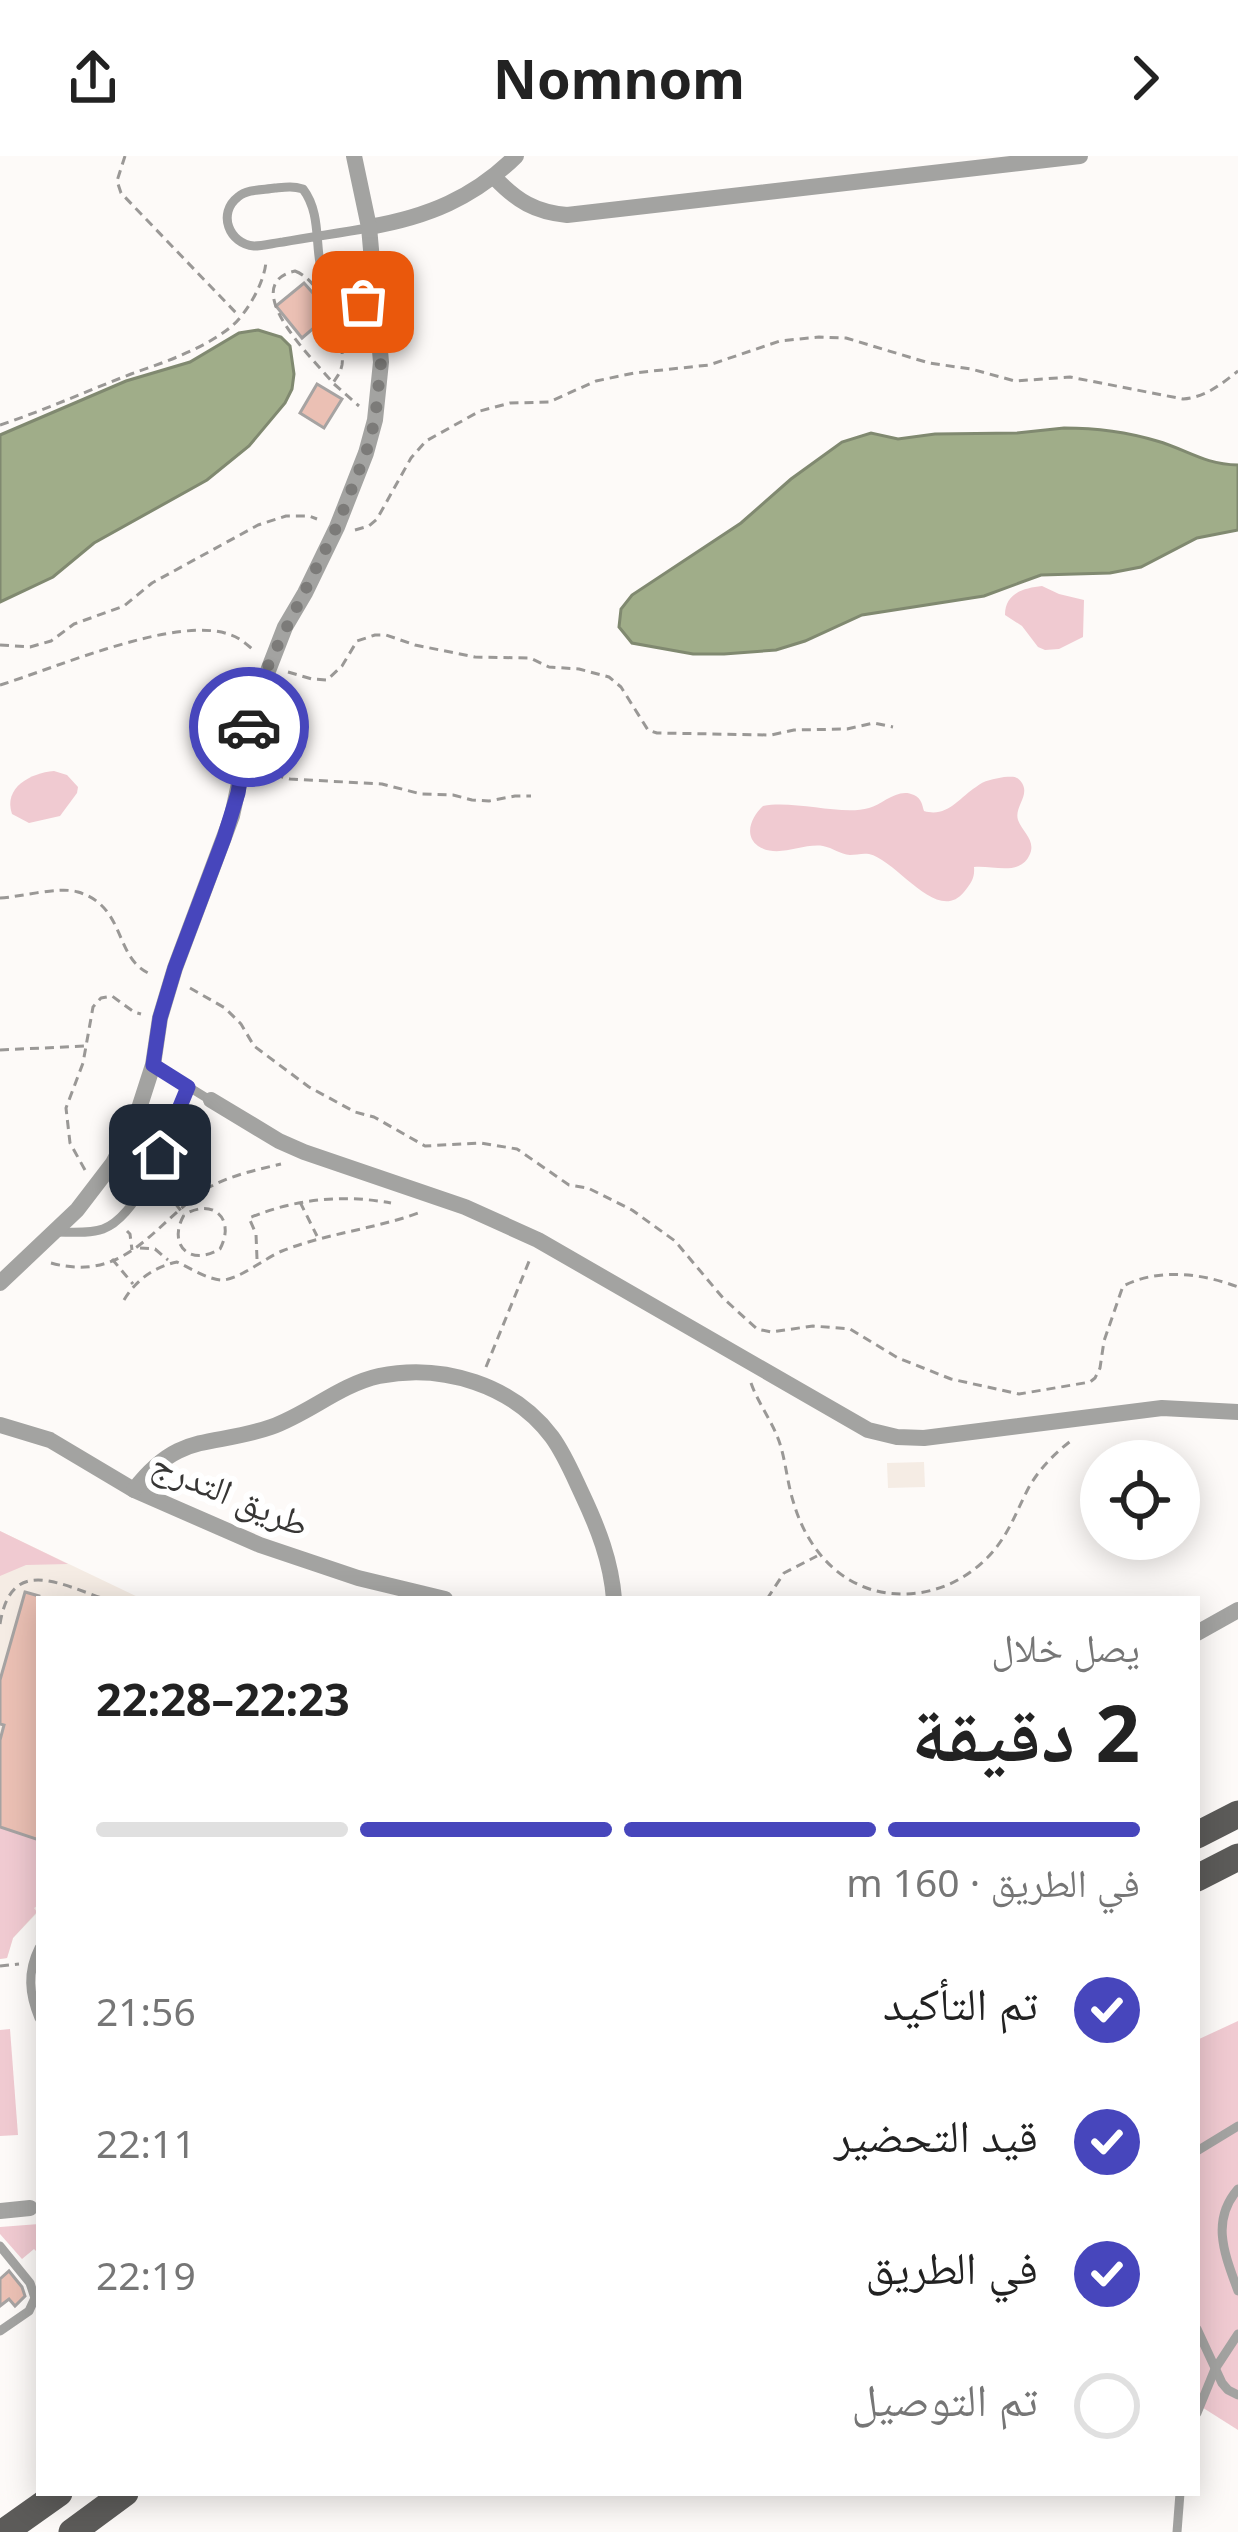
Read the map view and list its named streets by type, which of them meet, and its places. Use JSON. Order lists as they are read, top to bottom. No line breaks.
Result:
{"streets":{"street":["طريق التدرج"]},"page":{"header":"Nomnom","heading":["2 دقيقة","يصل خلال","22:23–22:28"],"bar":"في الطريق · 160 m","list":[["تم التأكيد","21:56"],["قيد التحضير","22:11"],["في الطريق","22:19"],"تم التوصيل"]}}
